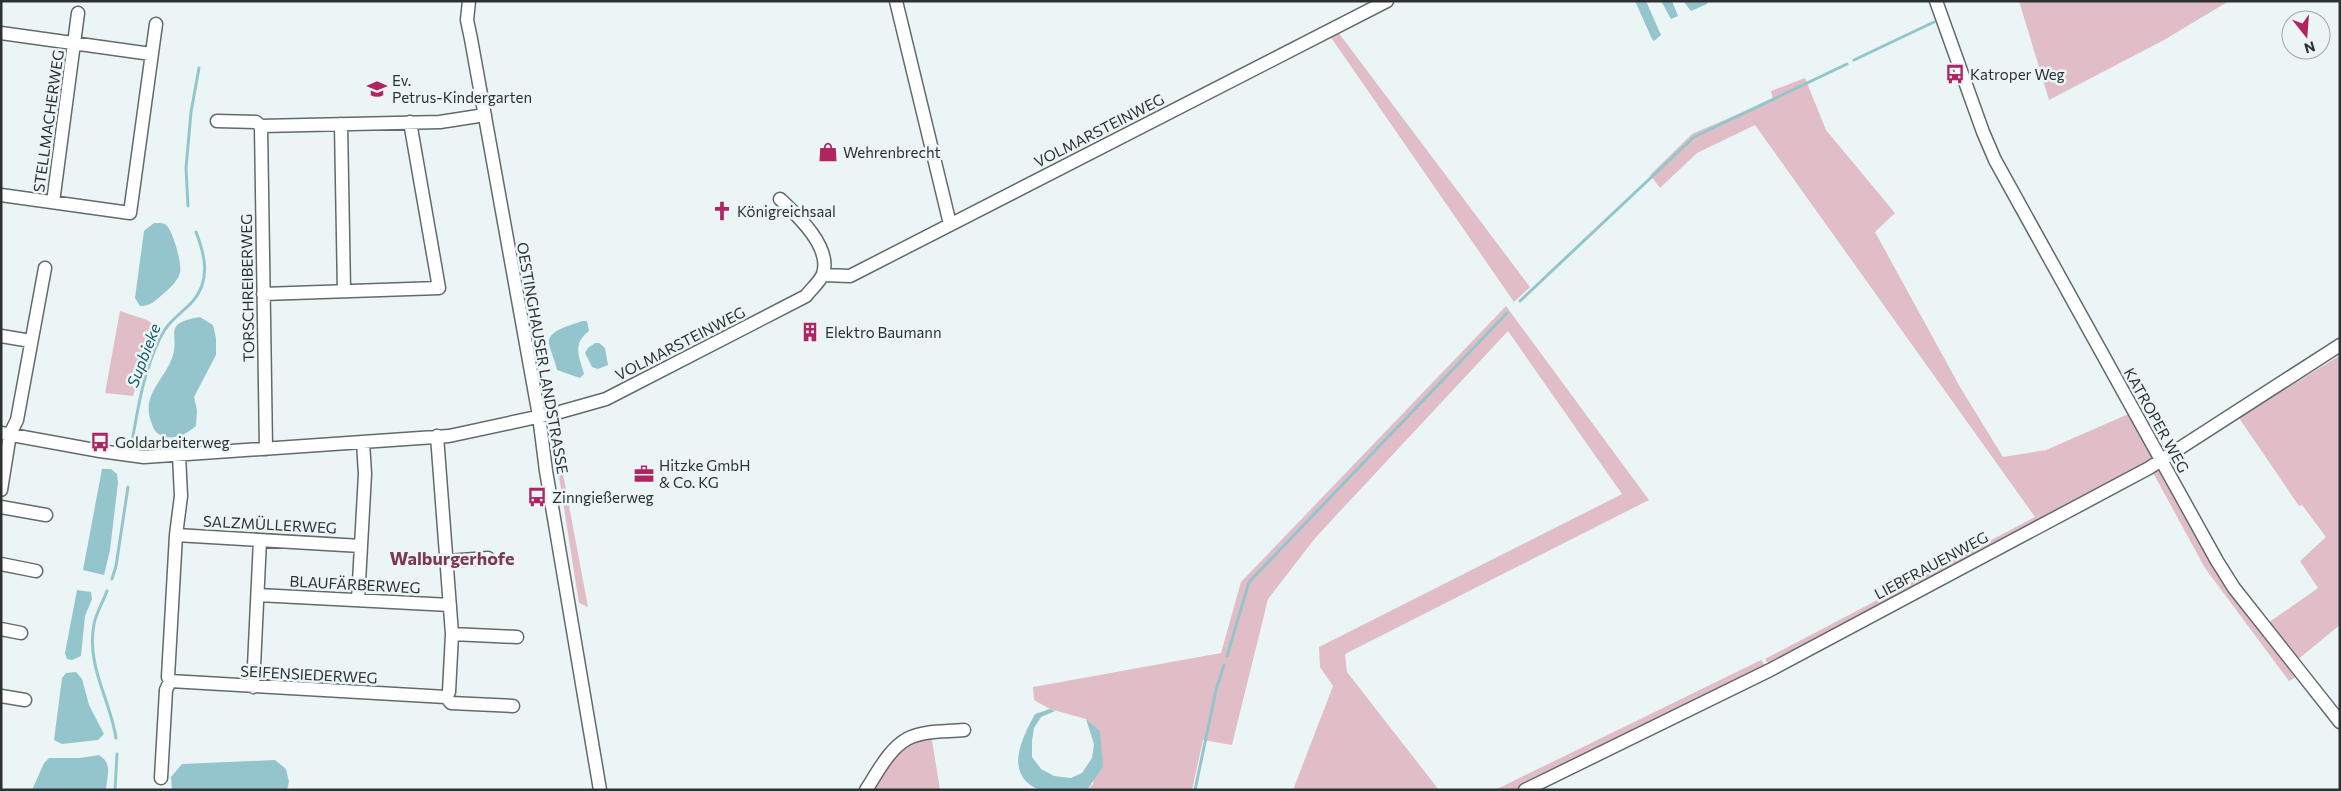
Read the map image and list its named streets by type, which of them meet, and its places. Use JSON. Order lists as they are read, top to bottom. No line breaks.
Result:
{"streets":{"street":["STELLMACHERWEG","VOLMARSTEINWEG","TORSCHREIBERWEG","OESTINGHAUSER LANDSTRASSE","KATROPER WEG","SALZMÜLLERWEG","LIEBFRAUENWEG","BLAUFÄRBERWEG","SEIFENSIEDERWEG"]},"crossings":[["VOLMARSTEINWEG","OESTINGHAUSER LANDSTRASSE"],["KATROPER WEG","LIEBFRAUENWEG"]],"districts":["Walburgerhofe"],"water":["Supbieke"],"places":{"bus stop":["Katroper Weg","Goldarbeiterweg","Zinngießerweg"],"school or university":["Ev. Petrus-Kindergarten"],"shop":["Wehrenbrecht"],"church":["Königreichsaal"],"building":["Elektro Baumann"],"office":["Hitzke GmbH & Co. KG"]},"north":"bottom"}
